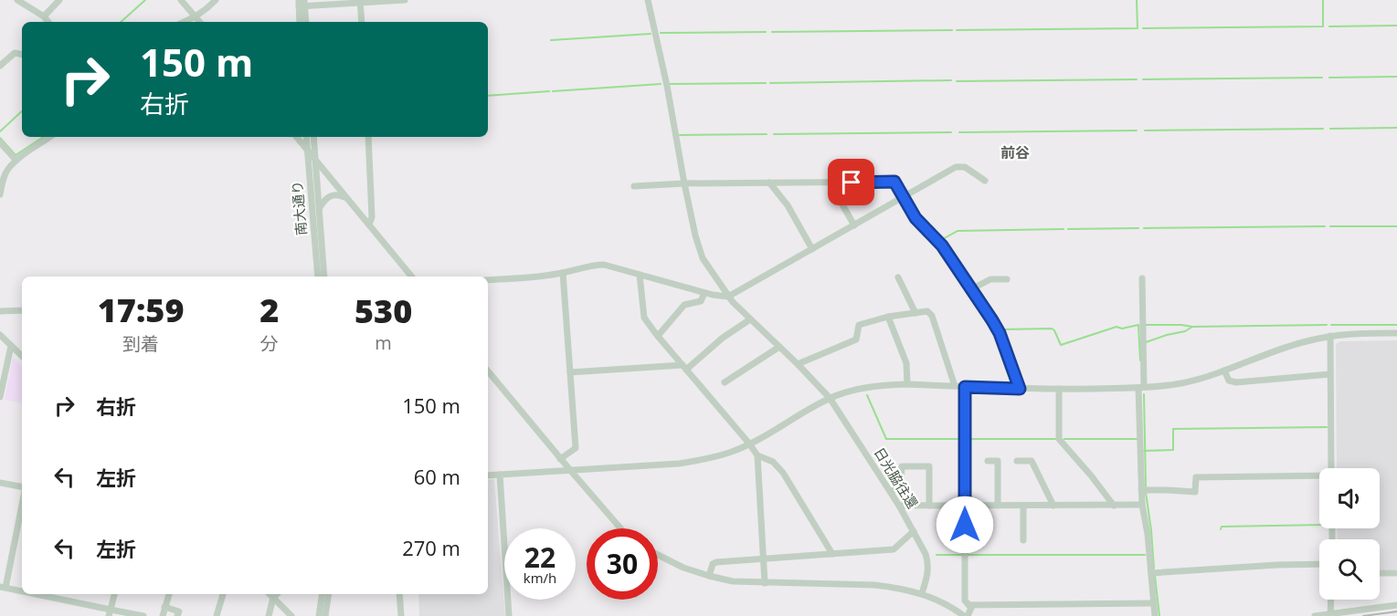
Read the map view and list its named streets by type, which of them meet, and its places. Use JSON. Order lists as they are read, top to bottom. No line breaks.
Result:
{"streets":{"street":["南大通り","日光脇往還"]},"districts":["前谷"],"page":{"turn":["150 m","右折"],"eta":["17:59","到着","2","分","530","m"],"list":[{"name":"右折","value":"150 m"},{"name":"左折","value":"60 m"},{"name":"左折","value":"270 m"}],"speed":"22 km/h","limit":"30"}}
